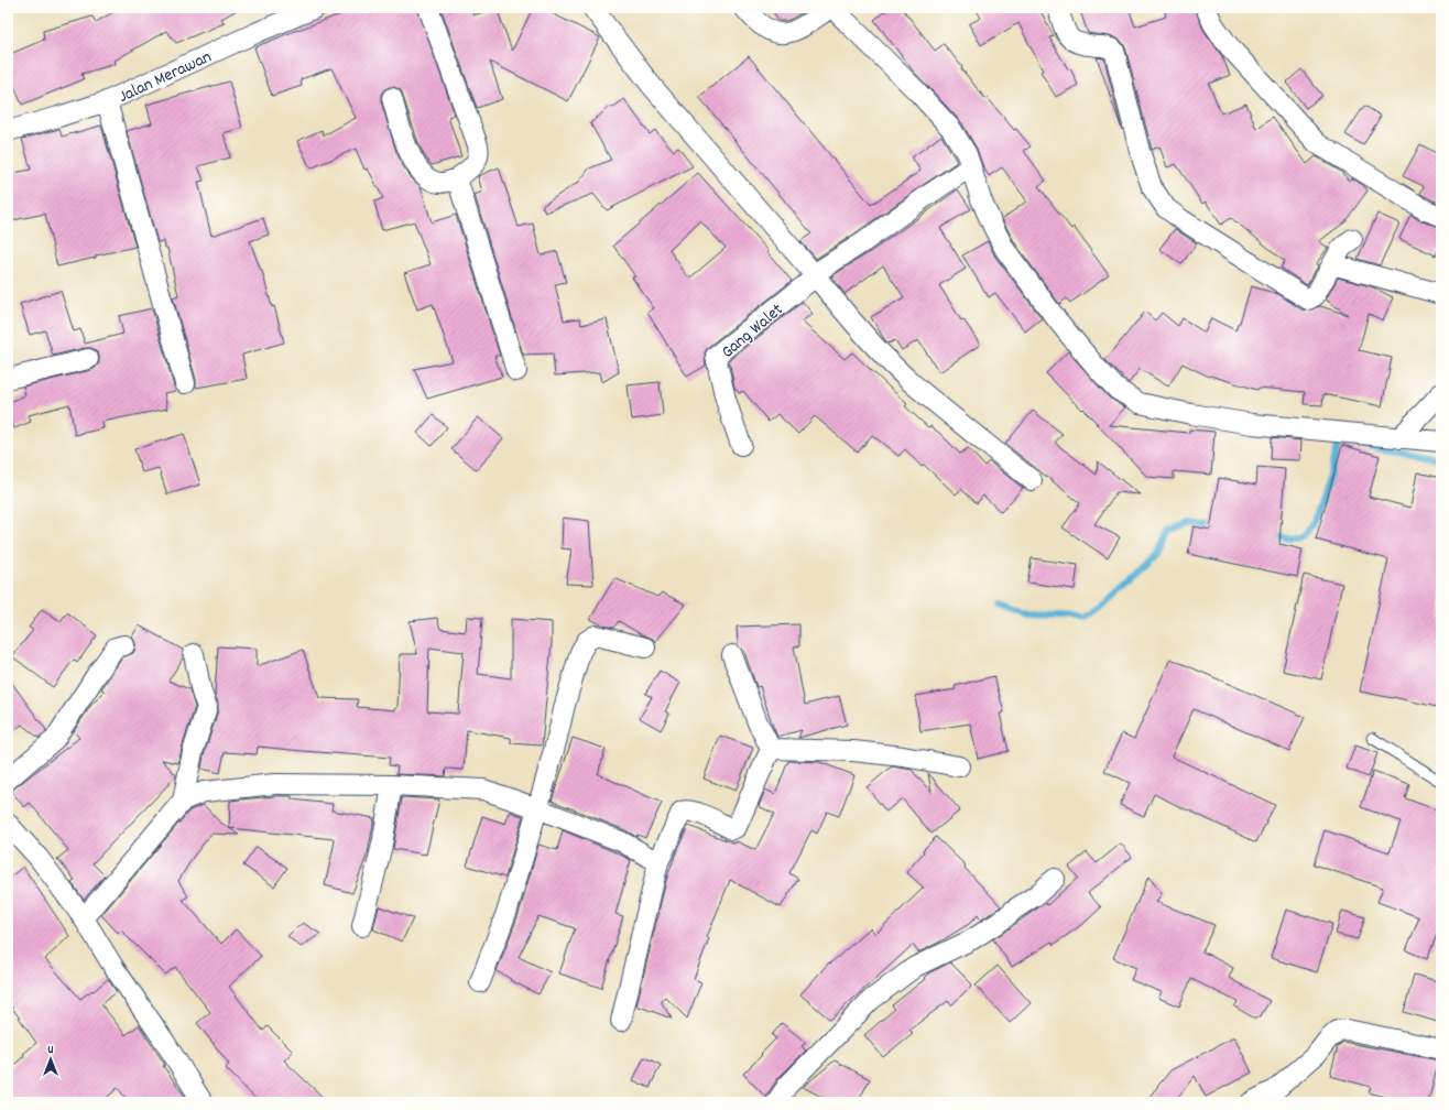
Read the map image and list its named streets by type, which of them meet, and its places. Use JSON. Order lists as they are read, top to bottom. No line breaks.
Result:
{"streets":{"street":["Jalan Merawan","Gang Walet"]},"north":"top"}
